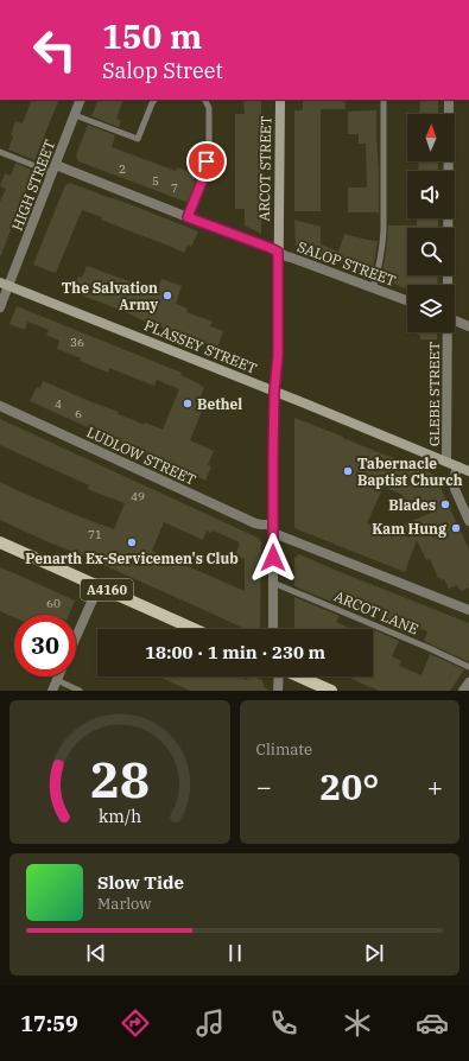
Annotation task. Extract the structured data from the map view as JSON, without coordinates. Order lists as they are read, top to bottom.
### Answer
{
  "streets": {
    "main road": ["A4160"],
    "street": [
      "ARCOT STREET",
      "HIGH STREET",
      "SALOP STREET",
      "PLASSEY STREET",
      "GLEBE STREET",
      "LUDLOW STREET"
    ],
    "lane": ["ARCOT LANE"]
  },
  "crossings": [
    ["ARCOT STREET", "SALOP STREET"],
    ["ARCOT STREET", "PLASSEY STREET"],
    ["ARCOT STREET", "LUDLOW STREET"],
    ["ARCOT STREET", "ARCOT LANE"],
    ["HIGH STREET", "SALOP STREET"],
    ["HIGH STREET", "PLASSEY STREET"],
    ["PLASSEY STREET", "GLEBE STREET"]
  ],
  "places": [
    "The Salvation Army",
    "Bethel",
    "Tabernacle Baptist Church",
    "Blades",
    "Kam Hung",
    "Penarth Ex-Servicemen's Club"
  ],
  "house_numbers": [
    "2",
    "5",
    "7",
    "36",
    "4",
    "6",
    "49",
    "71",
    "60"
  ],
  "north": "top",
  "page": {
    "turn": ["150 m", "Salop Street"],
    "limit": "30",
    "trip": "18:00 · 1 min · 230 m",
    "tile": "Climate",
    "heat": ["−", "20°", "+"],
    "song": ["Slow Tide", "Marlow"],
    "tabs": "17:59",
    "gauge": ["28", "km/h"]
  }
}
